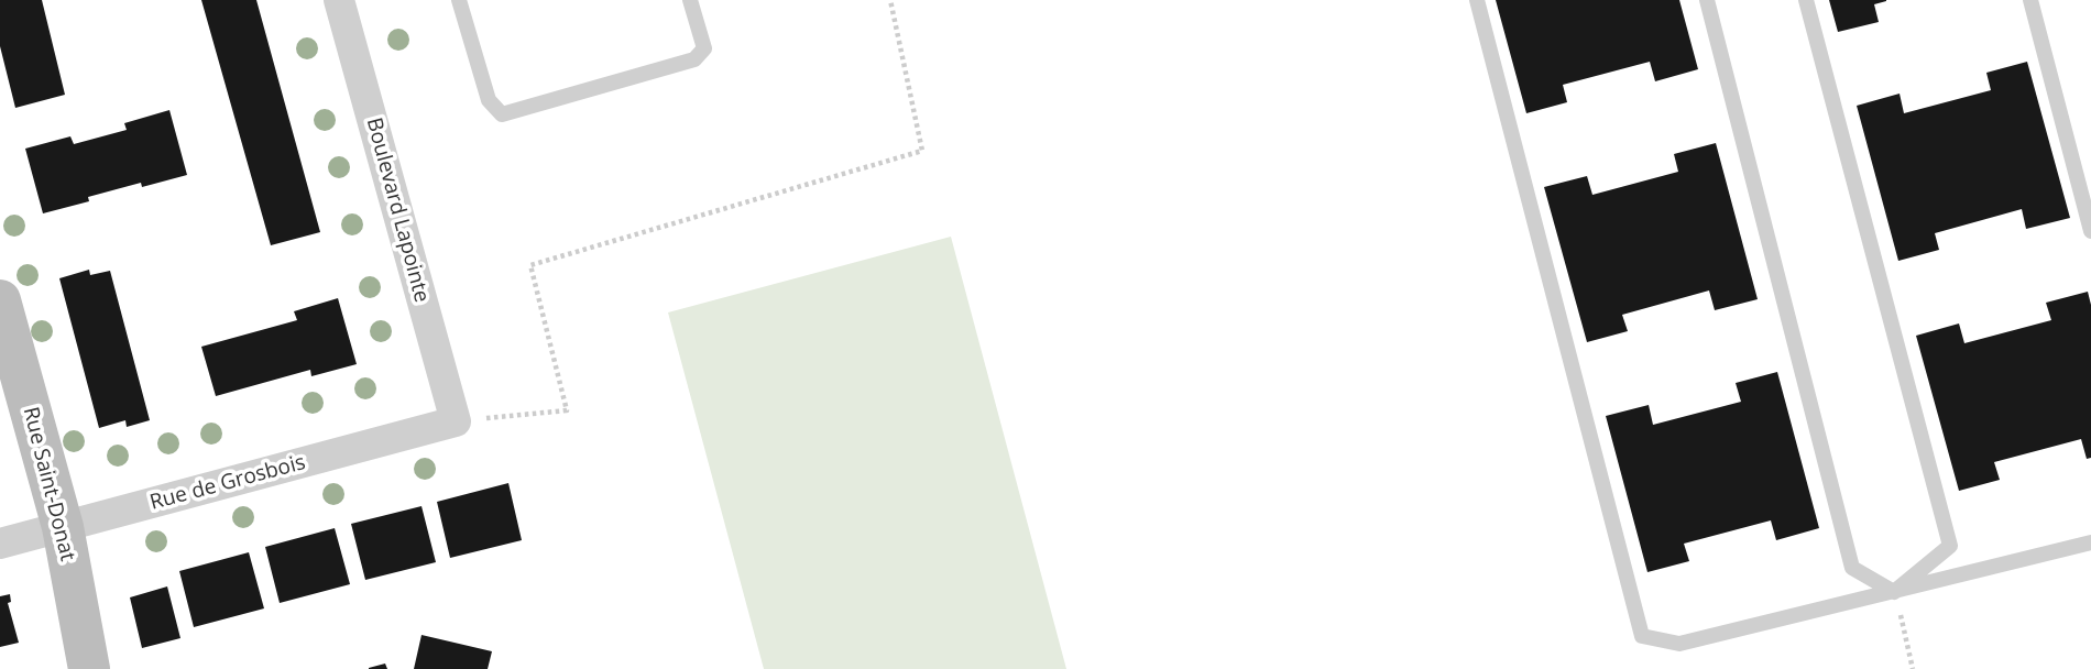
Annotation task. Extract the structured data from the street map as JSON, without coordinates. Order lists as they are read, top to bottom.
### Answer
{
  "streets": {
    "street": ["Boulevard Lapointe", "Rue de Grosbois", "Rue Saint-Donat"]
  },
  "crossings": [
    ["Boulevard Lapointe", "Rue de Grosbois"],
    ["Rue de Grosbois", "Rue Saint-Donat"]
  ]
}
